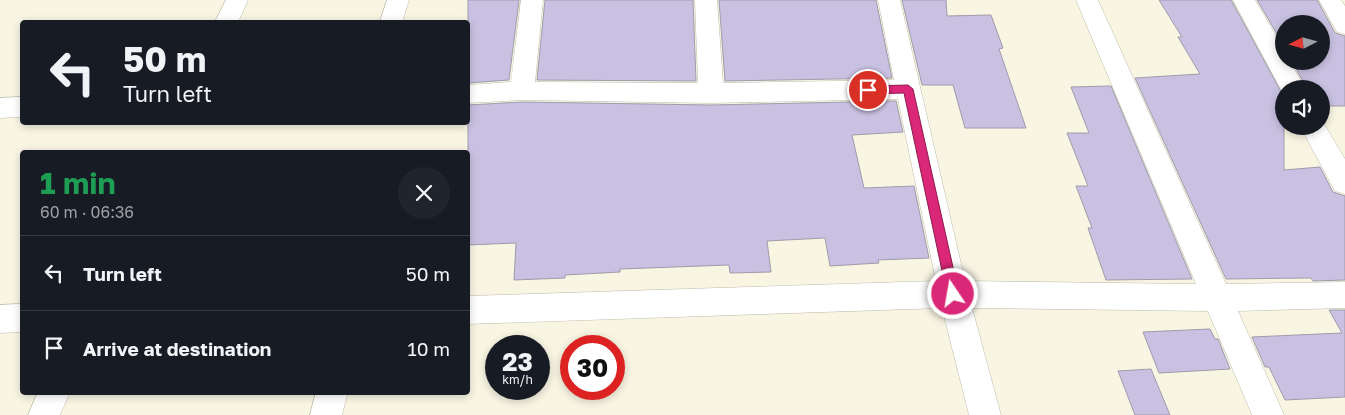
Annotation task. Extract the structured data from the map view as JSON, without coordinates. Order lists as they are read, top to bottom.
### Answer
{
  "north": "left",
  "page": {
    "turn": ["50 m", "Turn left"],
    "heading": ["1 min", "60 m · 06:36"],
    "list": [
      {
        "name": "Turn left",
        "value": "50 m"
      },
      {
        "name": "Arrive at destination",
        "value": "10 m"
      }
    ],
    "speed": "23 km/h",
    "limit": "30"
  }
}
